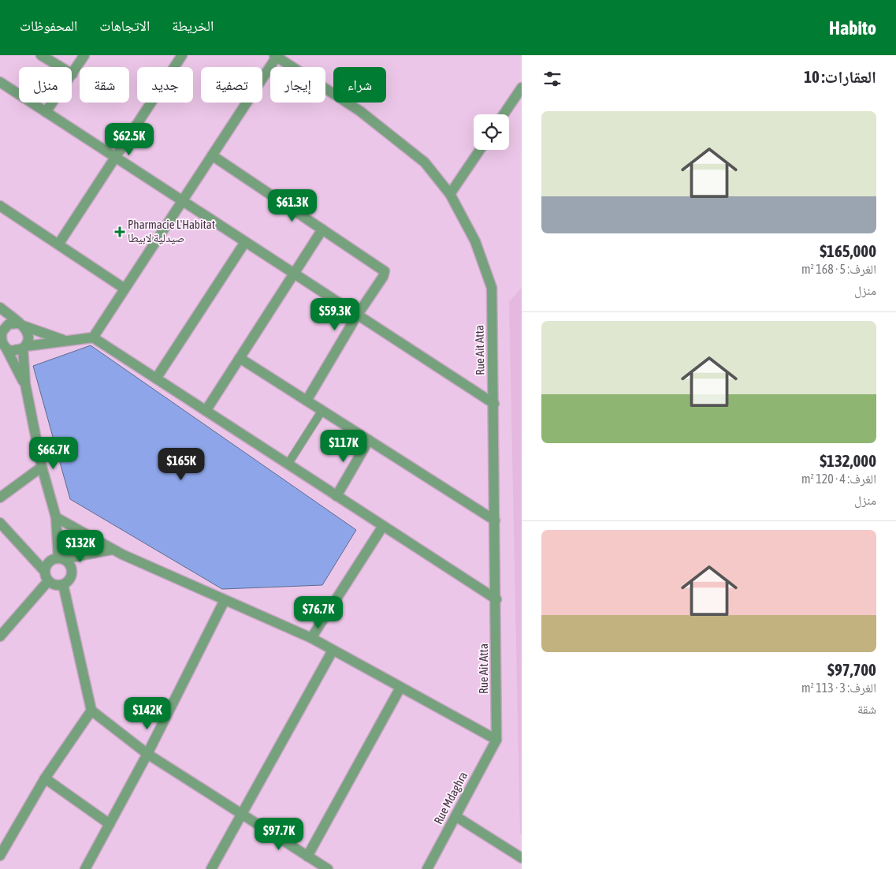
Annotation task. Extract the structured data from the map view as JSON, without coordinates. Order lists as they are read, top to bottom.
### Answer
{
  "streets": {
    "street": ["Rue Ait Atta", "Rue Mdaghra"]
  },
  "crossings": [
    ["Rue Ait Atta", "Rue Mdaghra"]
  ],
  "places": {
    "health": ["Pharmacie L'Habitat صيدلية لابيطا"]
  },
  "page": {
    "header": "Habito",
    "nav": ["الخريطة", "الاتجاهات", "المحفوظات"],
    "heading": "العقارات: 10",
    "chip": [
      "شراء",
      "إيجار",
      "تصفية",
      "جديد",
      "شقة",
      "منزل"
    ],
    "list": [
      {
        "name": "$165,000",
        "note": "الغرف: 5 · 168 m² · منزل"
      },
      {
        "name": "$132,000",
        "note": "الغرف: 4 · 120 m² · منزل"
      },
      {
        "name": "$97,700",
        "note": "الغرف: 3 · 113 m² · شقة"
      }
    ],
    "price": [
      "$62.5K",
      "$61.3K",
      "$59.3K",
      "$117K",
      "$66.7K",
      "$165K",
      "$132K",
      "$76.7K",
      "$142K",
      "$97.7K"
    ]
  }
}
